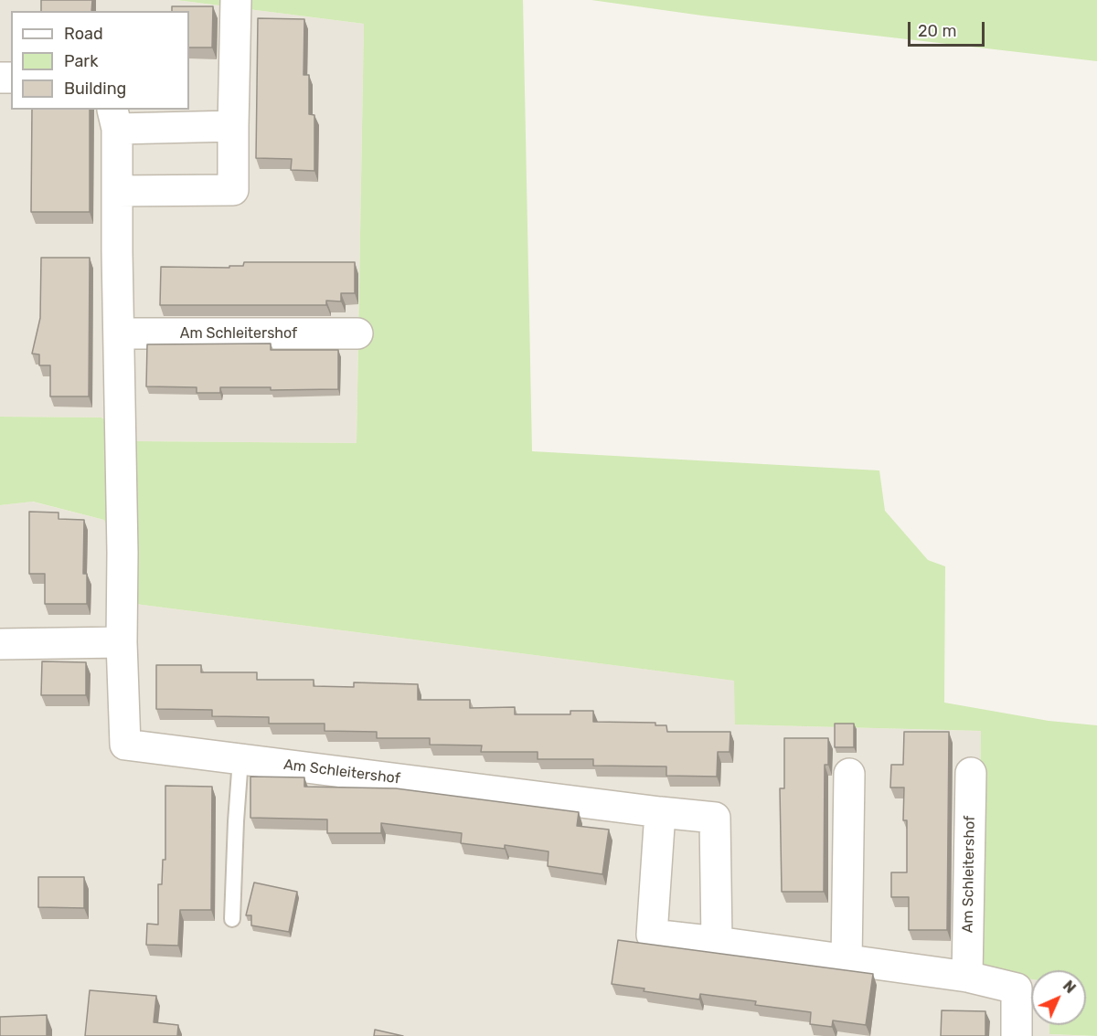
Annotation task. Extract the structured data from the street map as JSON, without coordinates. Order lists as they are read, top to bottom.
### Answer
{
  "streets": {
    "street": ["Am Schleitershof"]
  },
  "legend": ["Road", "Park", "Building"],
  "scale_bar": "20 m",
  "north": "top right"
}
